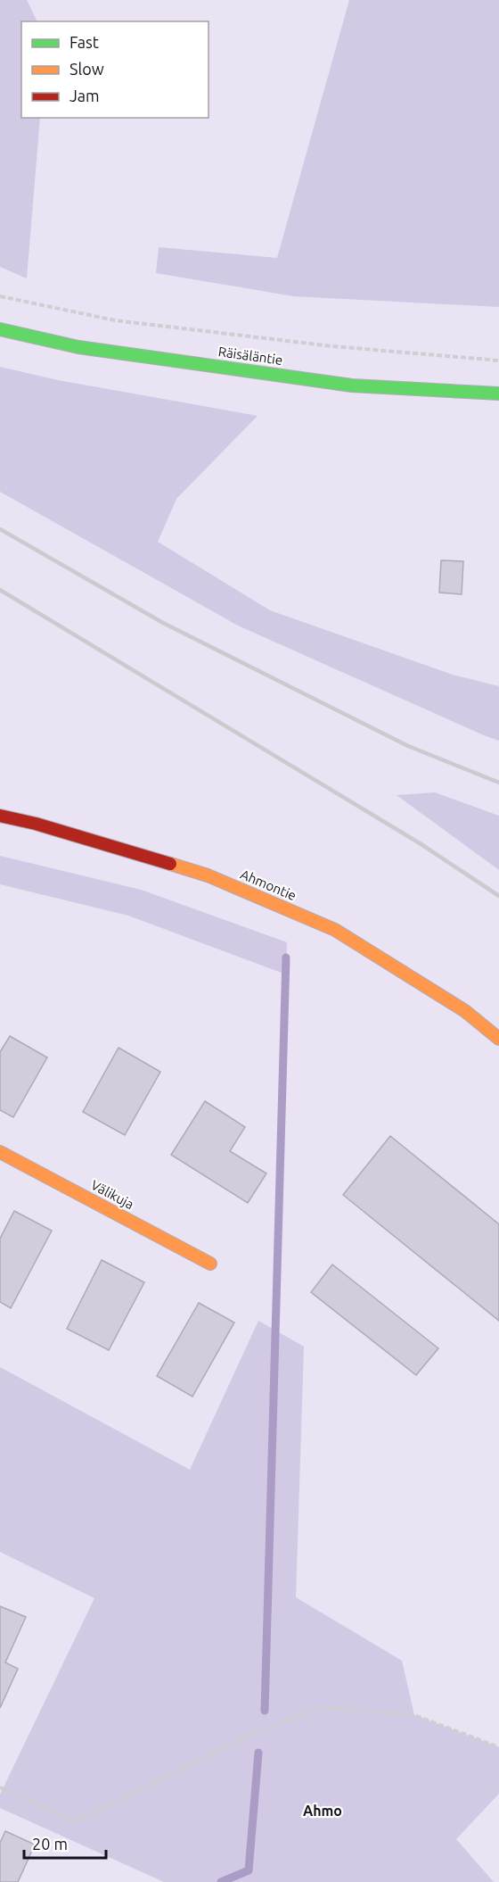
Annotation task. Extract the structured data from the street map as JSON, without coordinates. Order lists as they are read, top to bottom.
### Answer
{
  "streets": {
    "street": ["Räisäläntie", "Ahmontie", "Välikuja"]
  },
  "districts": ["Ahmo"],
  "legend": ["Fast", "Slow", "Jam"],
  "scale_bar": "20 m"
}
